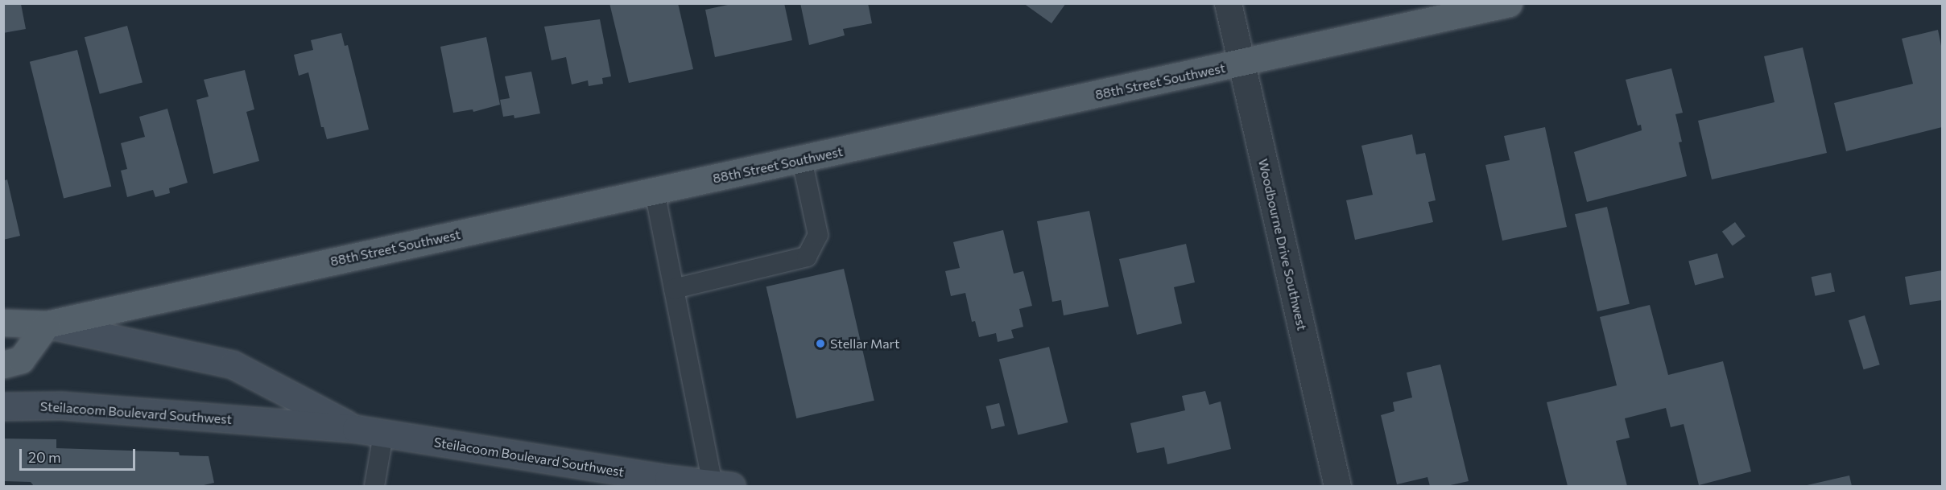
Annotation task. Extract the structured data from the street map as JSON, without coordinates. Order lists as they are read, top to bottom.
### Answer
{
  "streets": {
    "main road": ["88th Street Southwest", "Steilacoom Boulevard Southwest"],
    "street": ["Woodbourne Drive Southwest"]
  },
  "crossings": [
    ["88th Street Southwest", "Woodbourne Drive Southwest"],
    ["88th Street Southwest", "Steilacoom Boulevard Southwest"]
  ],
  "places": ["Stellar Mart"],
  "scale_bar": "20 m"
}
